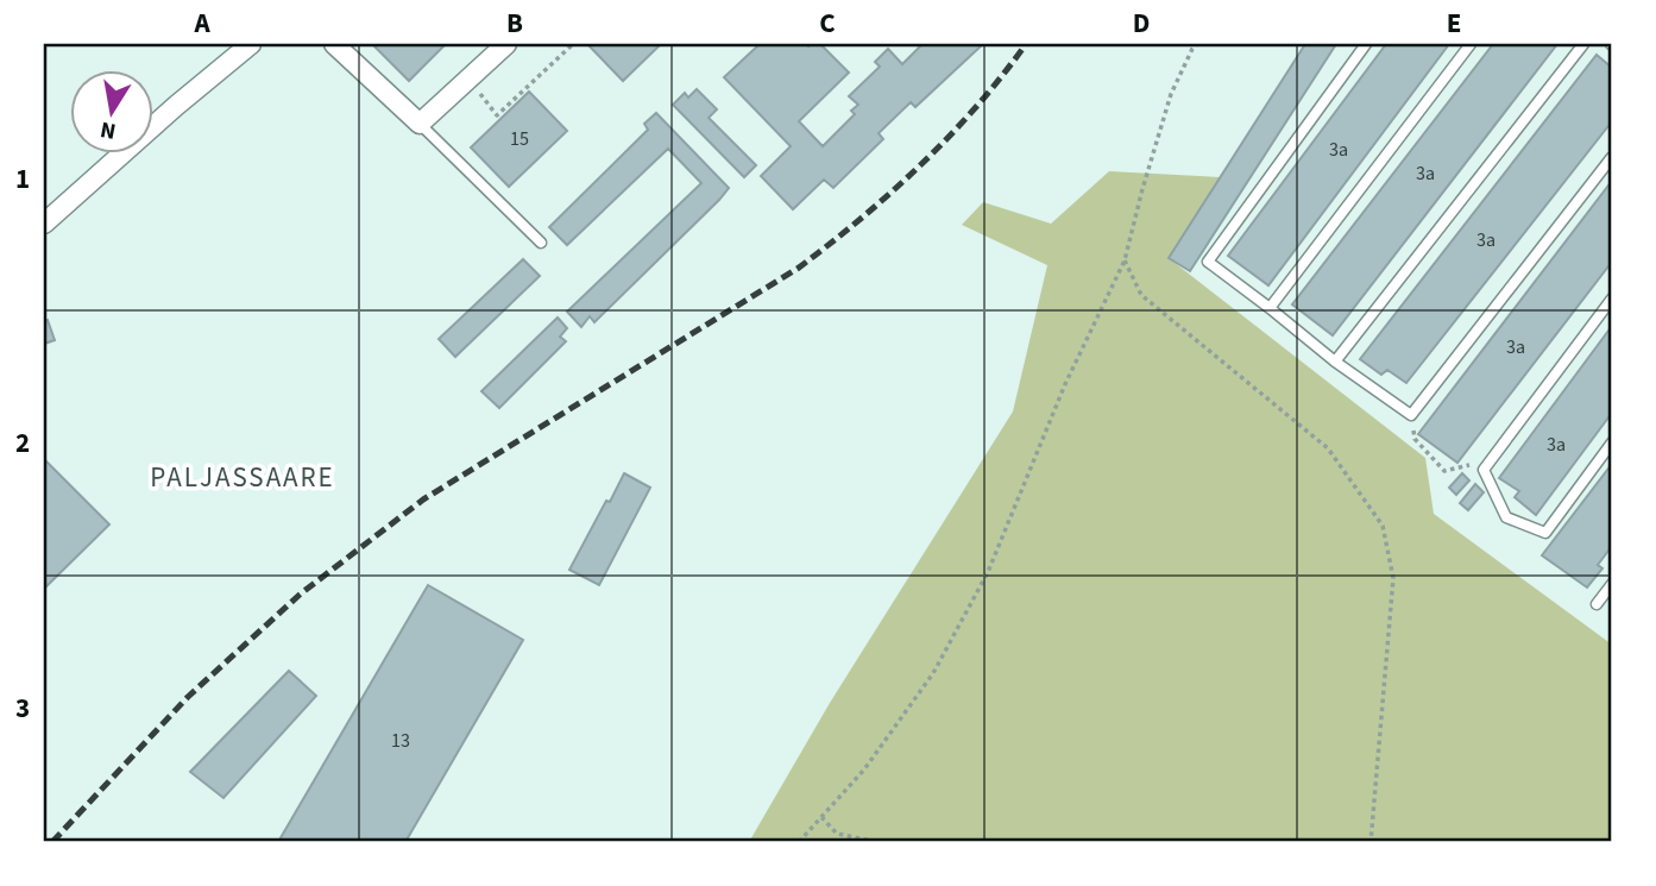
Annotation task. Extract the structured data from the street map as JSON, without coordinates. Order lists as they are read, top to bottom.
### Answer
{
  "districts": ["PALJASSAARE"],
  "house_numbers": [
    "15",
    "3a",
    "3a",
    "3a",
    "3a",
    "3a",
    "13"
  ],
  "north": "bottom",
  "grid": {
    "columns": [
      "A",
      "B",
      "C",
      "D",
      "E"
    ],
    "rows": ["1", "2", "3"]
  }
}
